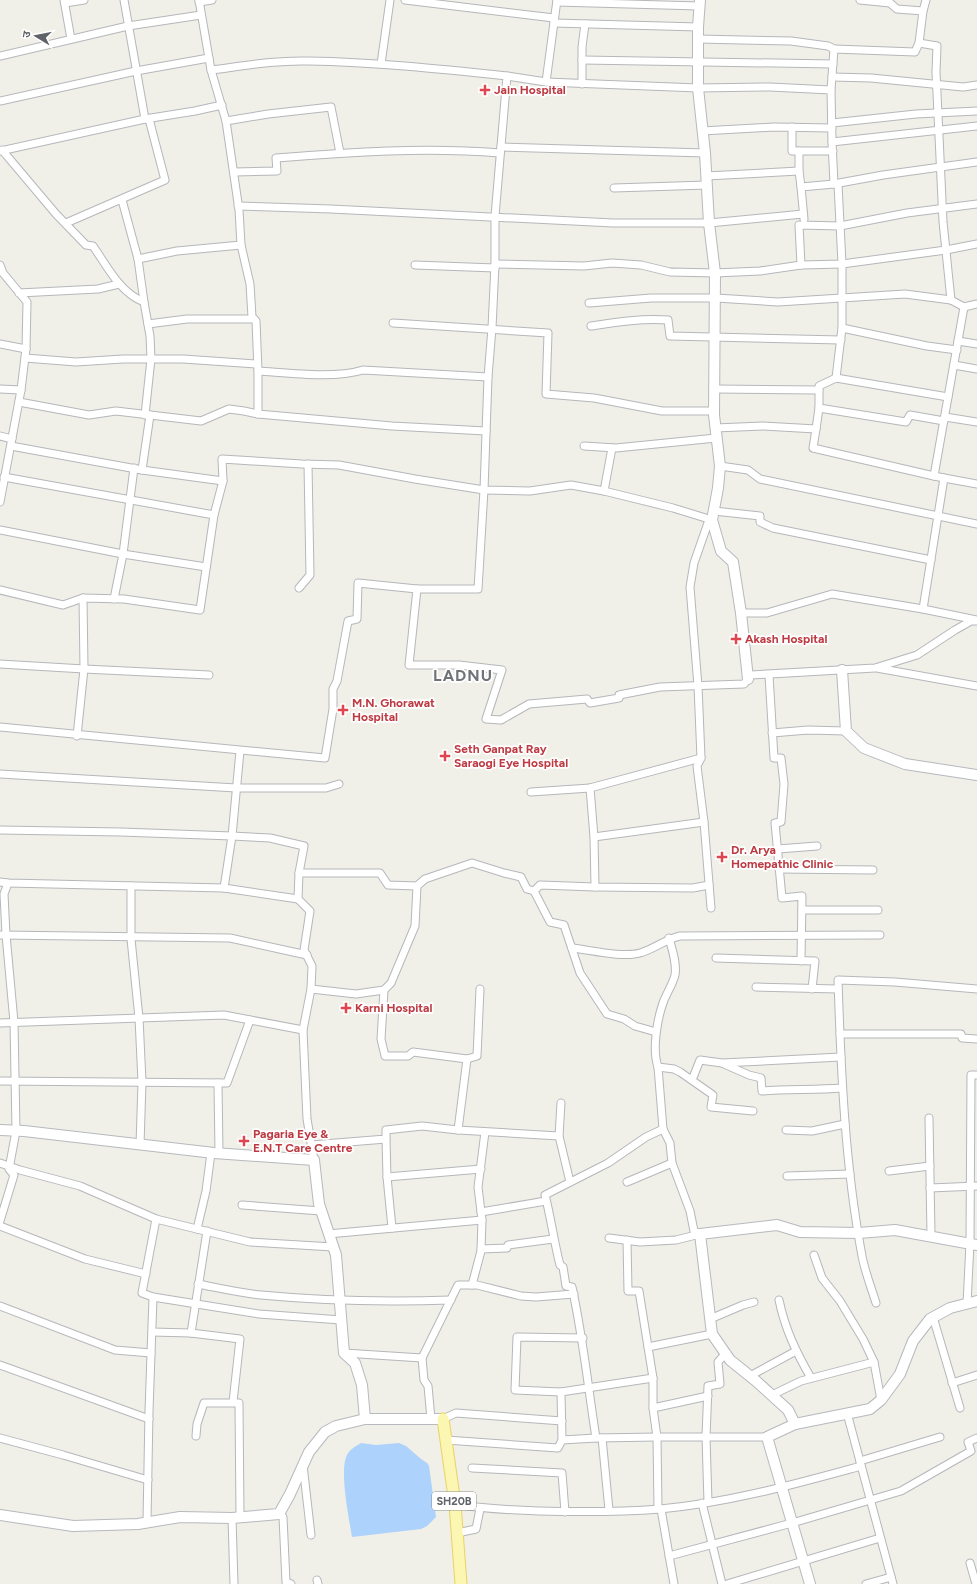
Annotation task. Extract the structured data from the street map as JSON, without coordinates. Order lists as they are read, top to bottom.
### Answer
{
  "streets": {
    "main road": ["SH20B"]
  },
  "districts": ["LADNU"],
  "places": {
    "health": [
      "Jain Hospital",
      "Akash Hospital",
      "M.N. Ghorawat Hospital",
      "Seth Ganpat Ray Saraogi Eye Hospital",
      "Dr. Arya Homepathic Clinic",
      "Karni Hospital",
      "Pagaria Eye & E.N.T Care Centre"
    ]
  },
  "north": "left"
}
